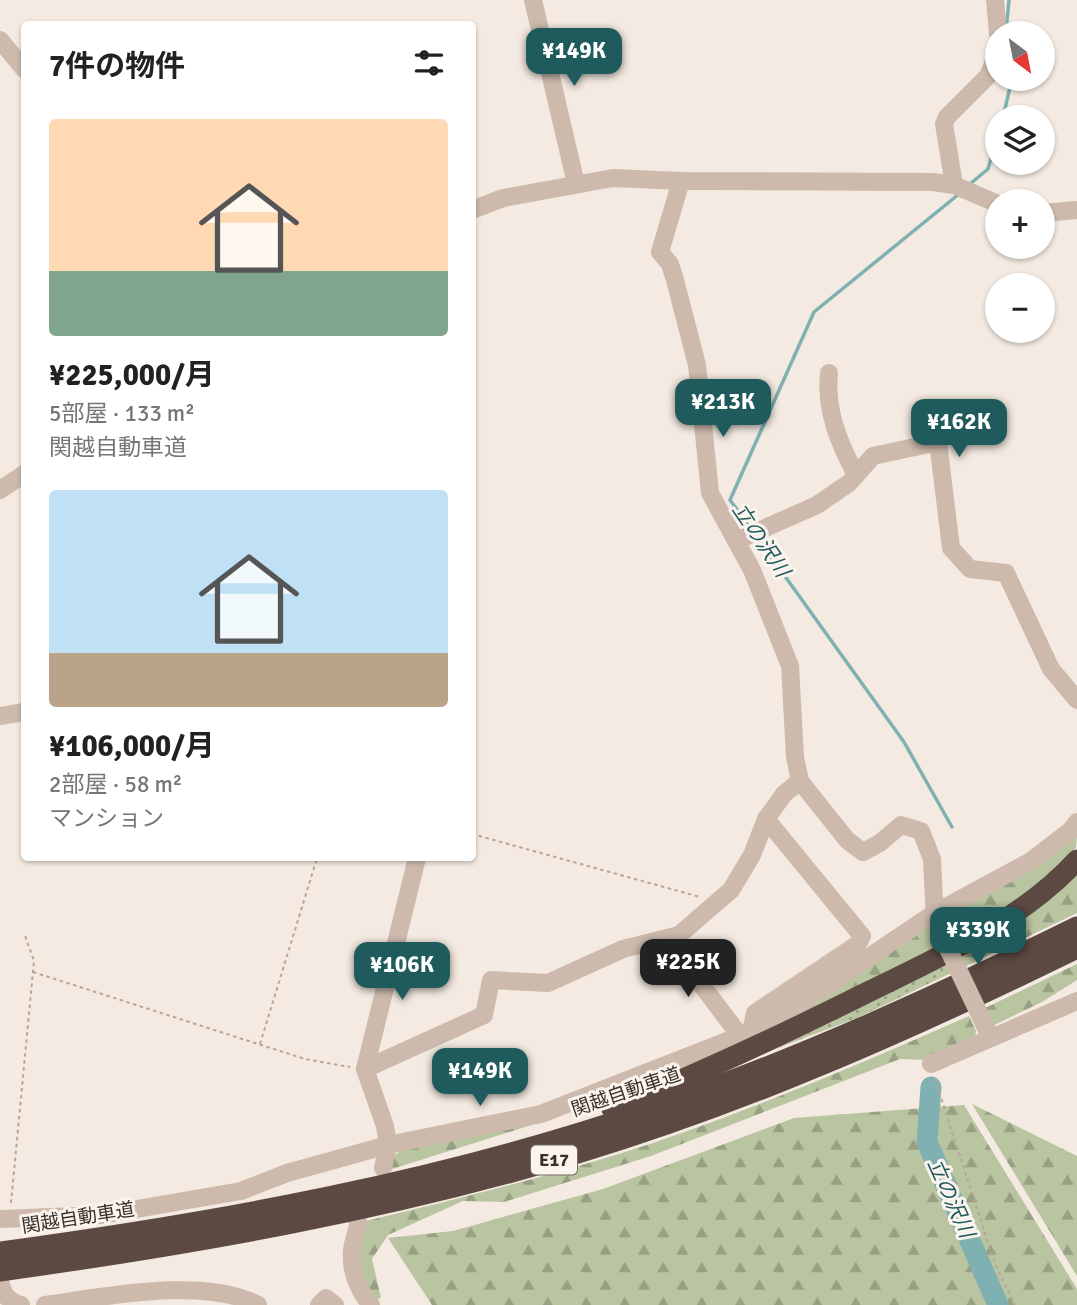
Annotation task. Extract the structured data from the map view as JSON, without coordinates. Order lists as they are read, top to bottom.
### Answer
{
  "streets": {
    "highway": ["関越自動車道", "E17"]
  },
  "water": ["立の沢川"],
  "north": "bottom right",
  "page": {
    "map_buttons": ["+", "−"],
    "heading": "7件の物件",
    "price": [
      "¥149K",
      "¥213K",
      "¥162K",
      "¥339K",
      "¥225K",
      "¥106K",
      "¥149K"
    ],
    "list": [
      {
        "name": "¥225,000/月",
        "note": "5部屋 · 133 m² · 関越自動車道"
      },
      {
        "name": "¥106,000/月",
        "note": "2部屋 · 58 m² · マンション"
      }
    ]
  }
}
